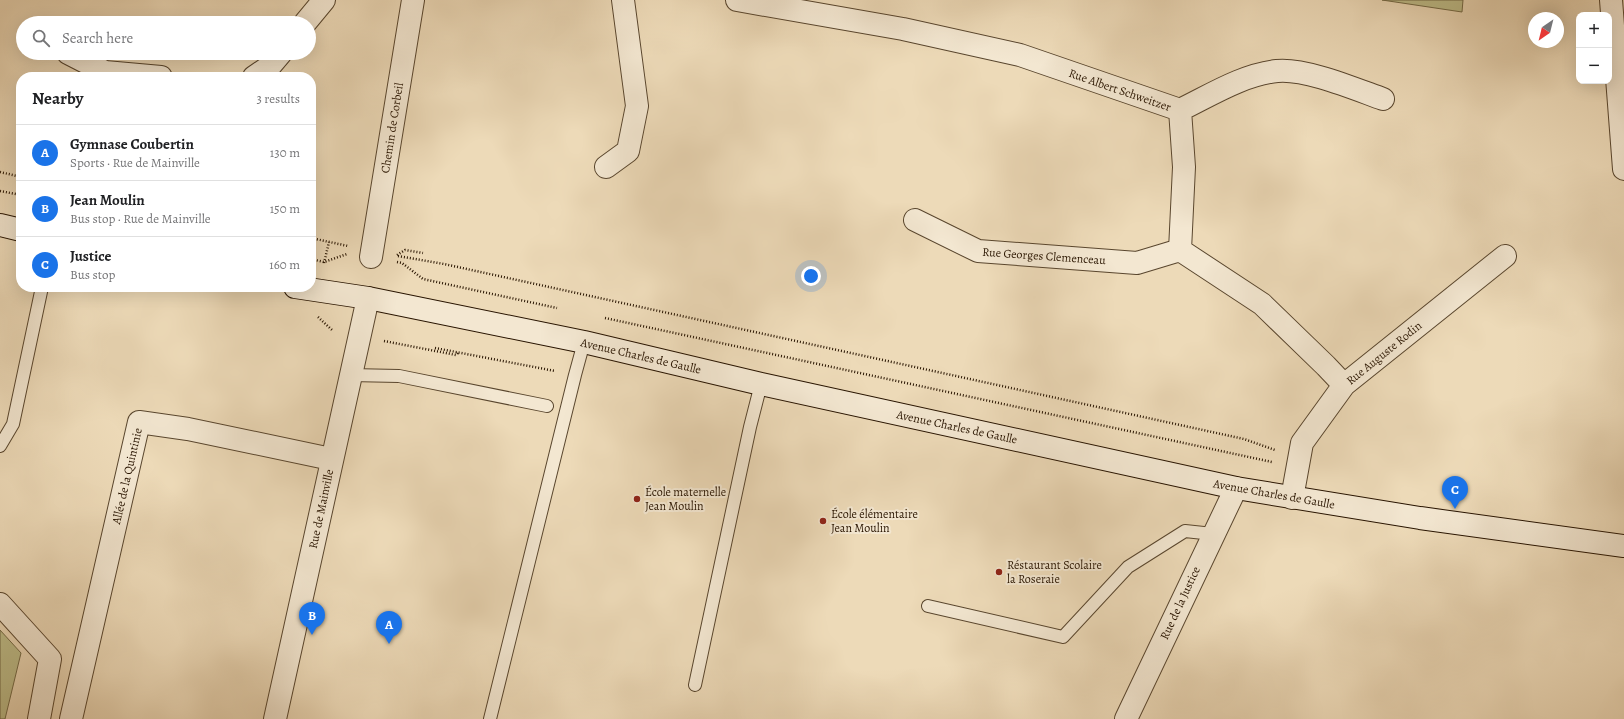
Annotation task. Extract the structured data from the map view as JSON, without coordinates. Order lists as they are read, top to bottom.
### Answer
{
  "streets": {
    "street": [
      "Rue Albert Schweitzer",
      "Chemin de Corbeil",
      "Rue Georges Clemenceau",
      "Rue Auguste Rodin",
      "Avenue Charles de Gaulle",
      "Allée de la Quintinie",
      "Rue de Mainville",
      "Rue de la Justice"
    ]
  },
  "crossings": [
    ["Rue Albert Schweitzer", "Rue Georges Clemenceau"],
    ["Rue Auguste Rodin", "Avenue Charles de Gaulle"],
    ["Avenue Charles de Gaulle", "Rue de Mainville"],
    ["Avenue Charles de Gaulle", "Rue de la Justice"],
    ["Allée de la Quintinie", "Rue de Mainville"]
  ],
  "places": ["École maternelle Jean Moulin", "École élémentaire Jean Moulin", "Réstaurant Scolaire la Roseraie"],
  "north": "bottom left",
  "page": {
    "map_buttons": ["+", "−"],
    "search": "Search here",
    "heading": ["Nearby", "3 results"],
    "list": [
      {
        "mark": "A",
        "name": "Gymnase Coubertin",
        "note": "Sports · Rue de Mainville",
        "value": "130 m"
      },
      {
        "mark": "B",
        "name": "Jean Moulin",
        "note": "Bus stop · Rue de Mainville",
        "value": "150 m"
      },
      {
        "mark": "C",
        "name": "Justice",
        "note": "Bus stop",
        "value": "160 m"
      }
    ],
    "pins": ["C", "B", "A"]
  }
}
